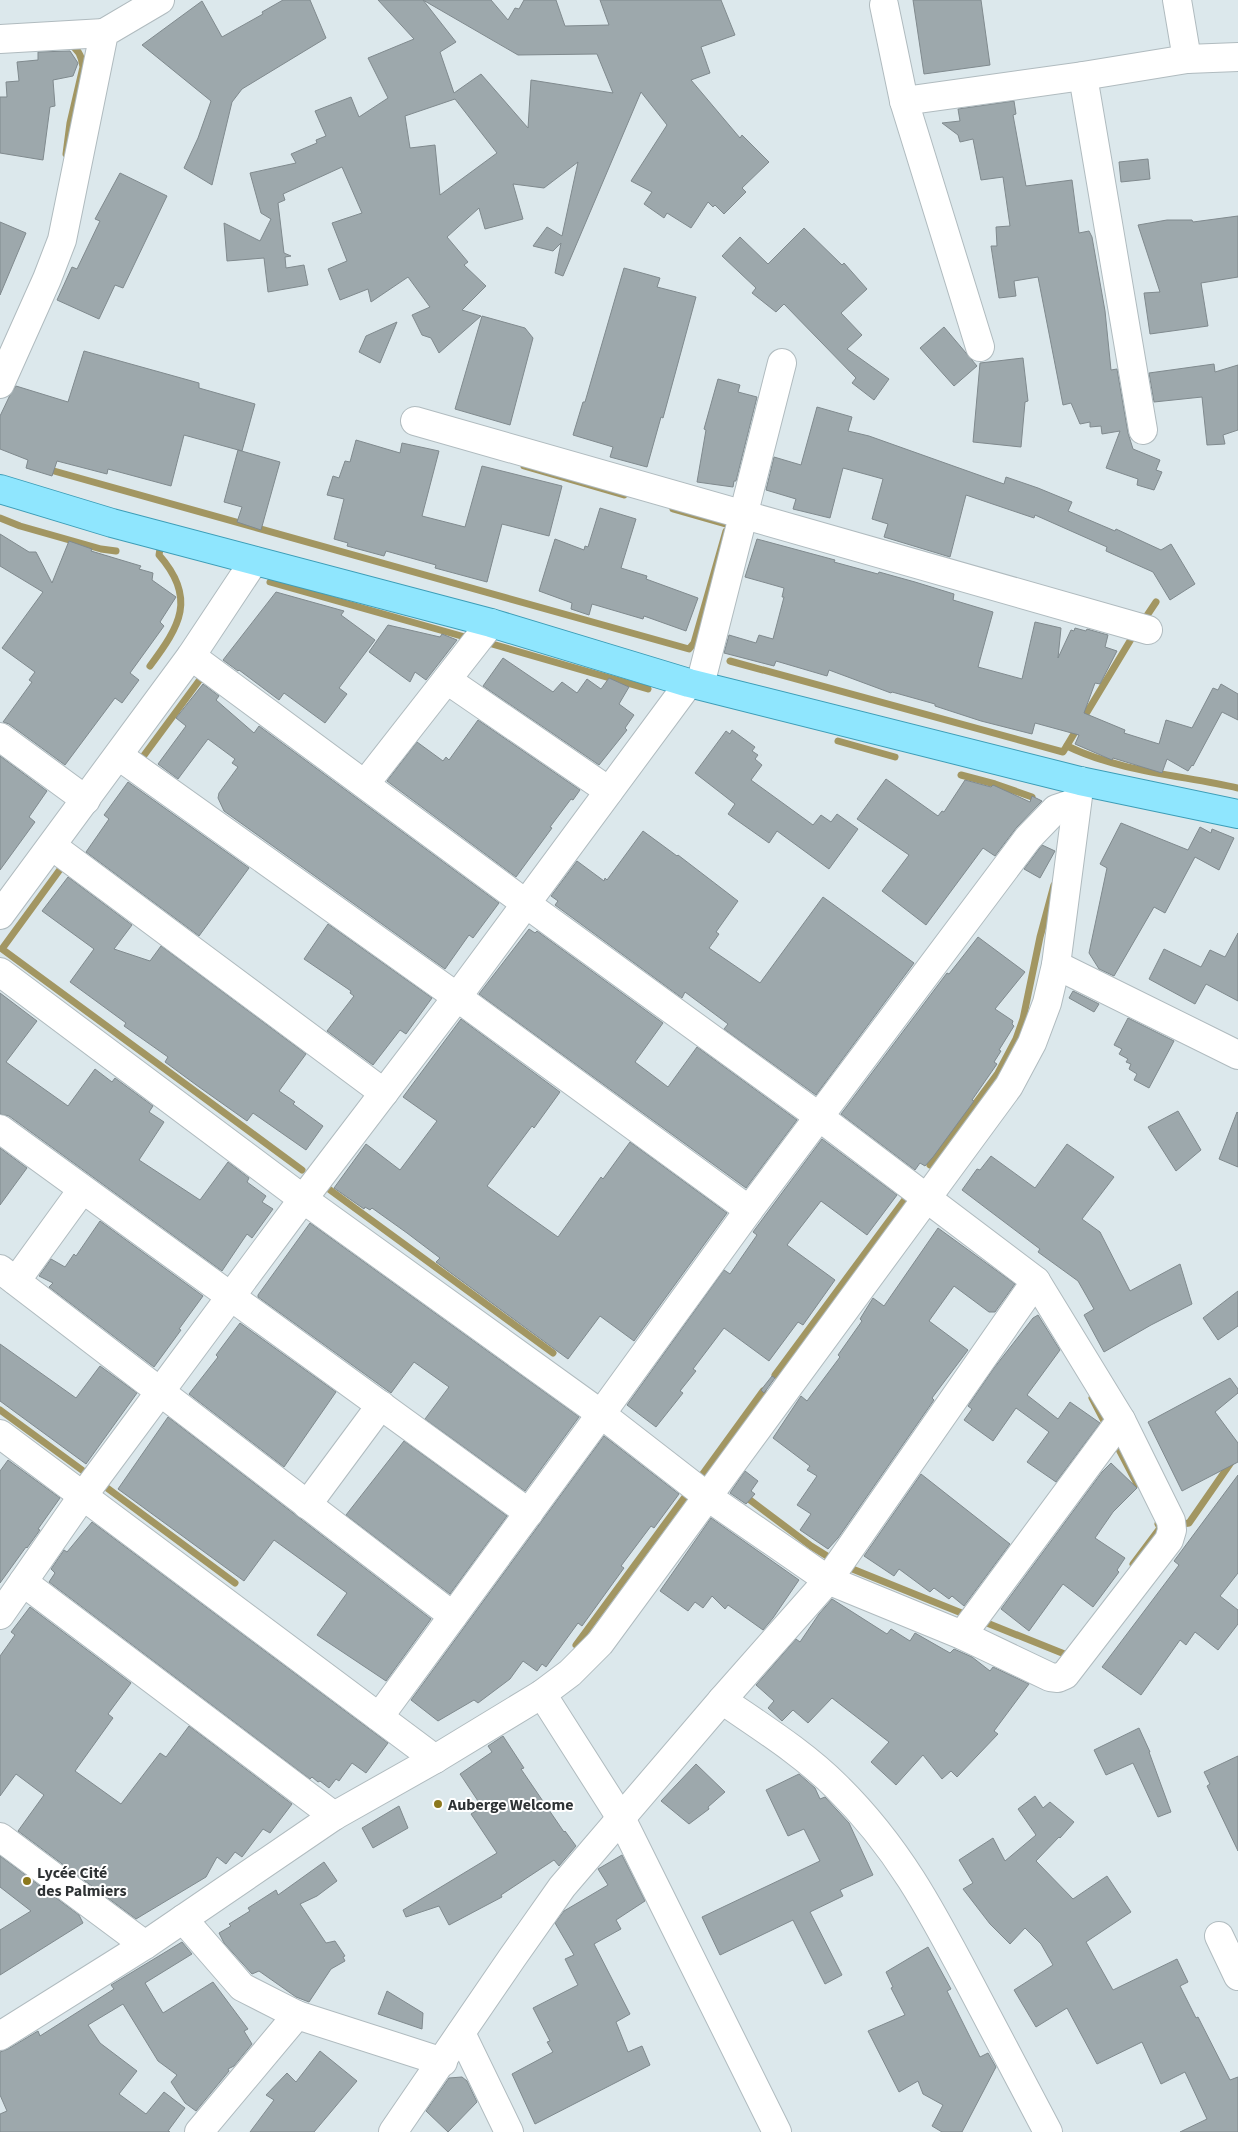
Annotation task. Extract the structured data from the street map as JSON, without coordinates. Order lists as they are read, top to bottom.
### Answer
{
  "places": ["Auberge Welcome", "Lycée Cité des Palmiers"]
}
